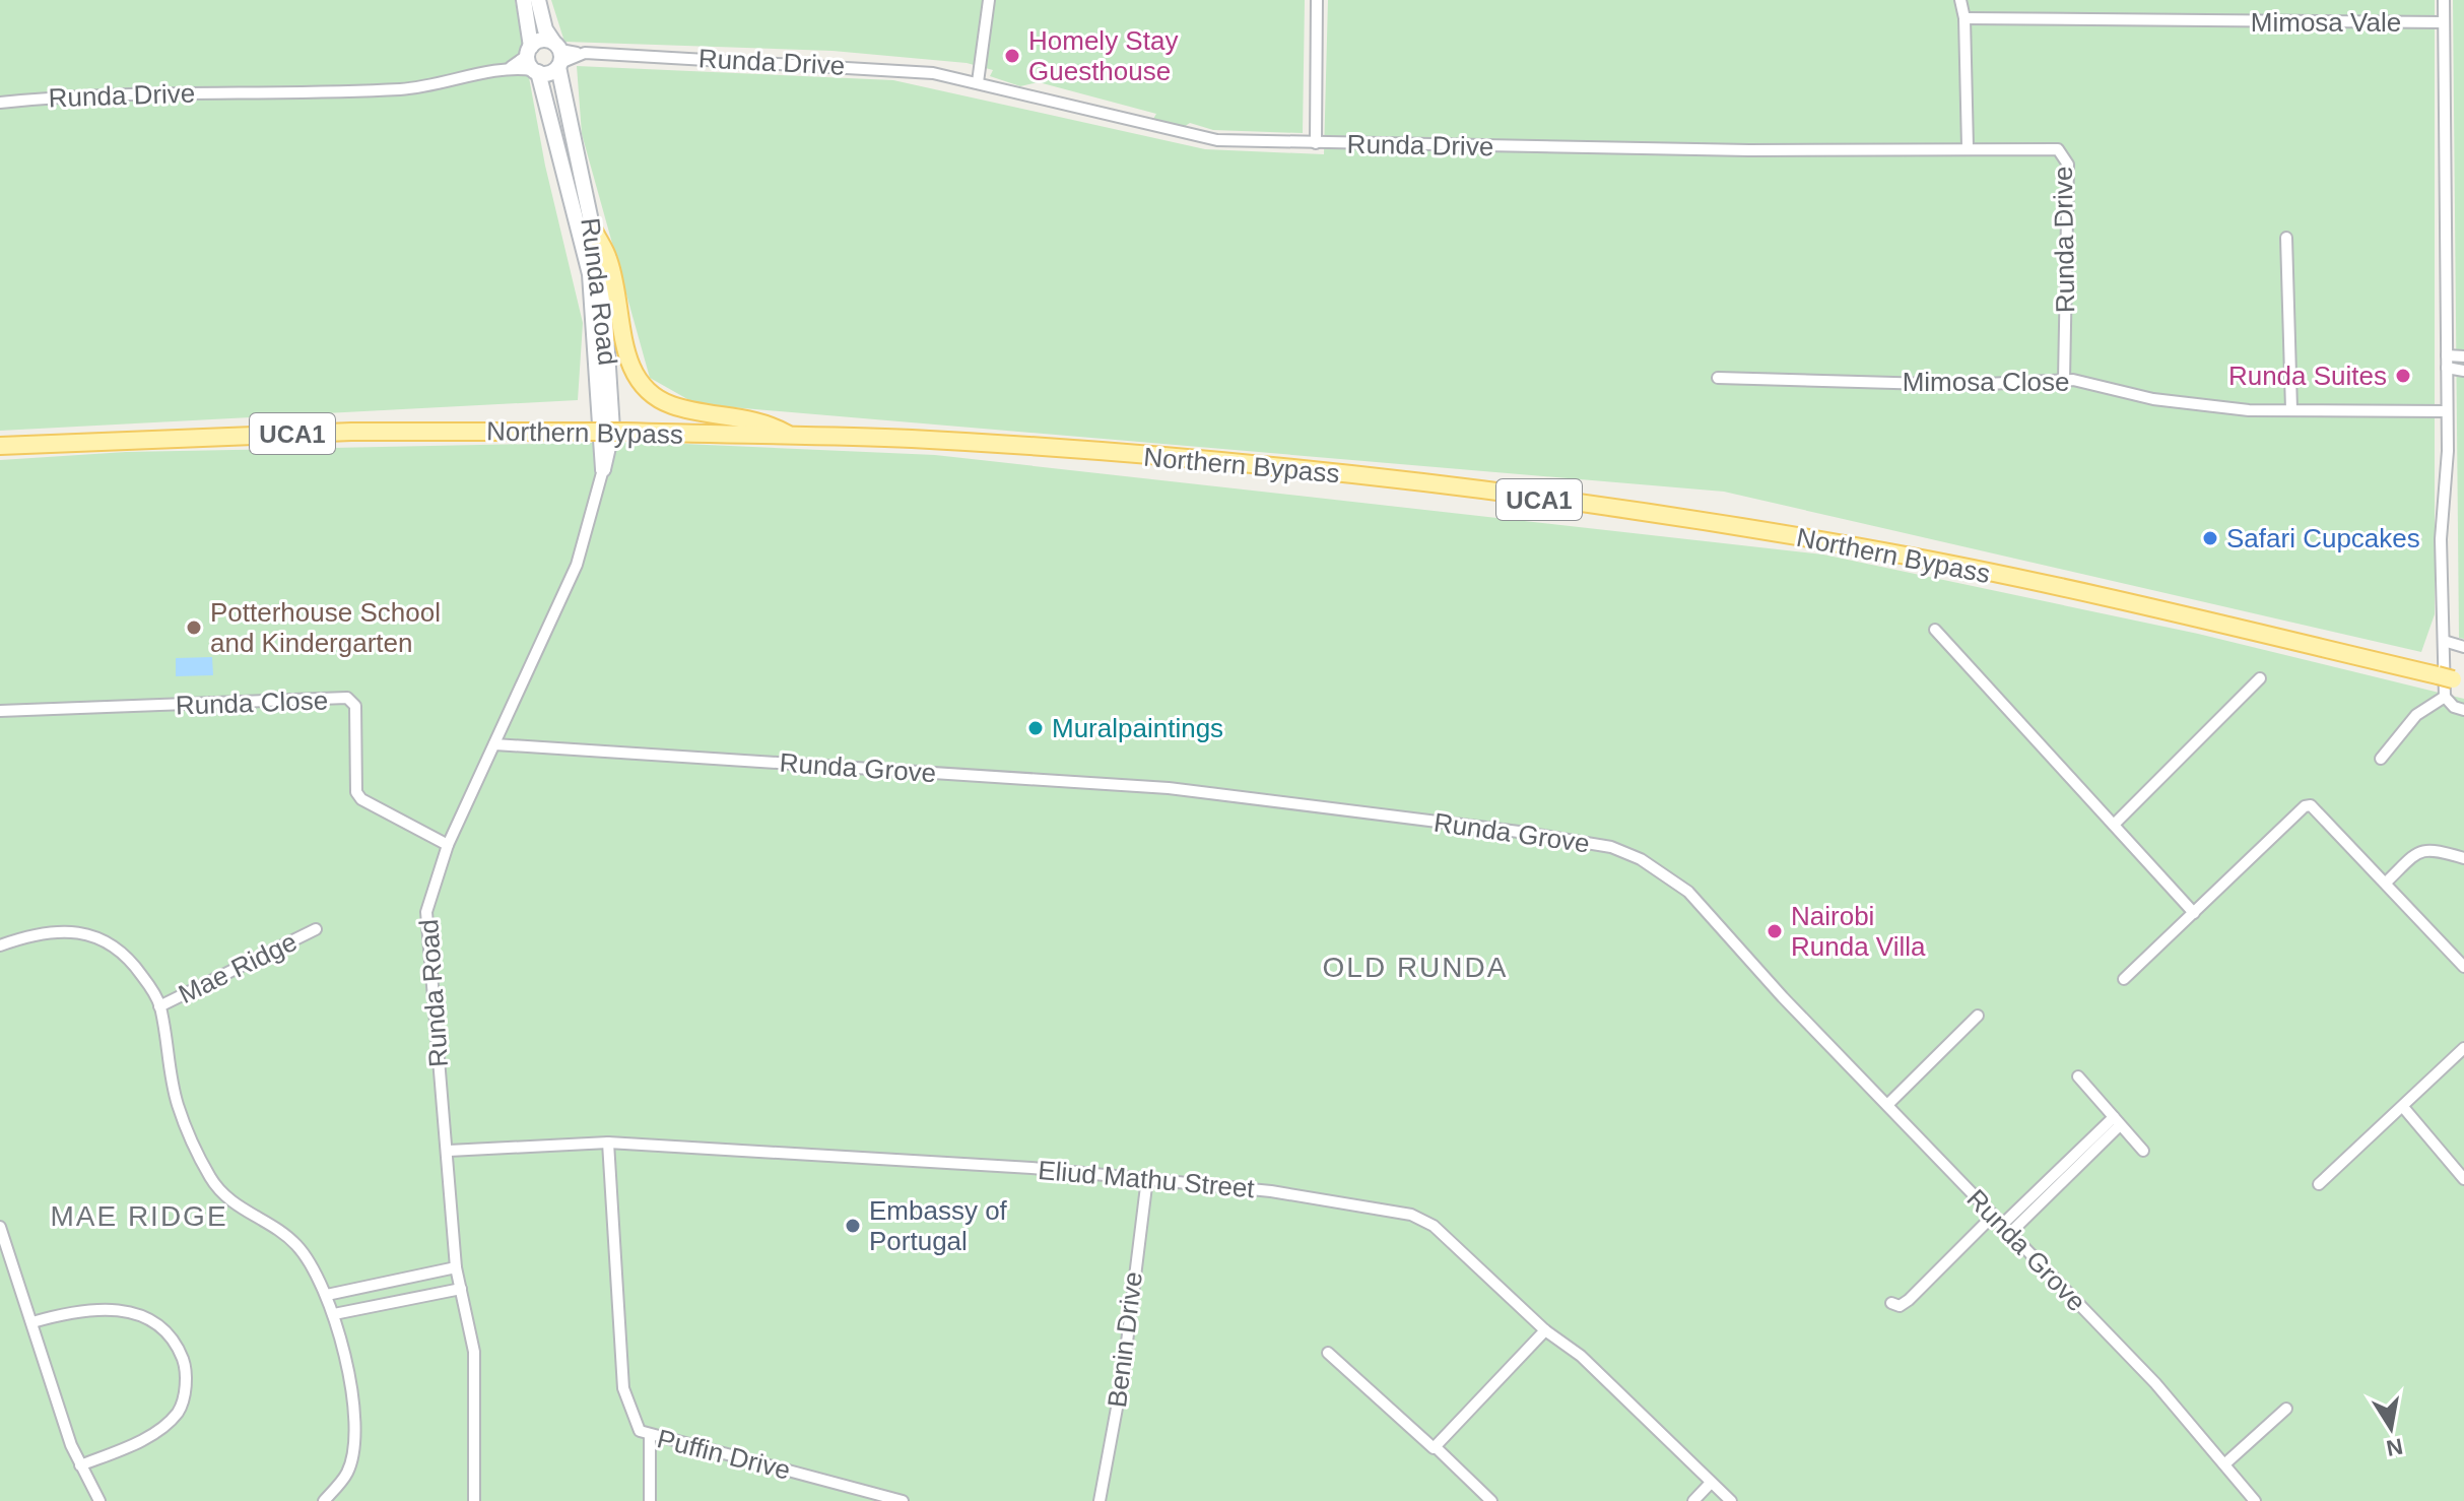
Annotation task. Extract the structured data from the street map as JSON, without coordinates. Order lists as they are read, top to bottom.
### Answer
{
  "streets": {
    "main road": ["Northern Bypass", "UCA1"],
    "street": [
      "Mimosa Vale",
      "Runda Drive",
      "Runda Road",
      "Mimosa Close",
      "Runda Close",
      "Runda Grove",
      "Mae Ridge",
      "Eliud Mathu Street",
      "Benin Drive",
      "Puffin Drive"
    ]
  },
  "crossings": [
    ["Runda Drive", "Runda Road"],
    ["Runda Drive", "Mimosa Close"],
    ["Runda Road", "Runda Close"],
    ["Runda Road", "Runda Grove"],
    ["Runda Road", "Eliud Mathu Street"],
    ["Eliud Mathu Street", "Benin Drive"],
    ["Eliud Mathu Street", "Puffin Drive"]
  ],
  "districts": ["OLD RUNDA", "MAE RIDGE"],
  "places": [
    "Homely Stay Guesthouse",
    "Runda Suites",
    "Safari Cupcakes",
    "Potterhouse School and Kindergarten",
    "Muralpaintings",
    "Nairobi Runda Villa",
    "Embassy of Portugal"
  ],
  "north": "bottom"
}
